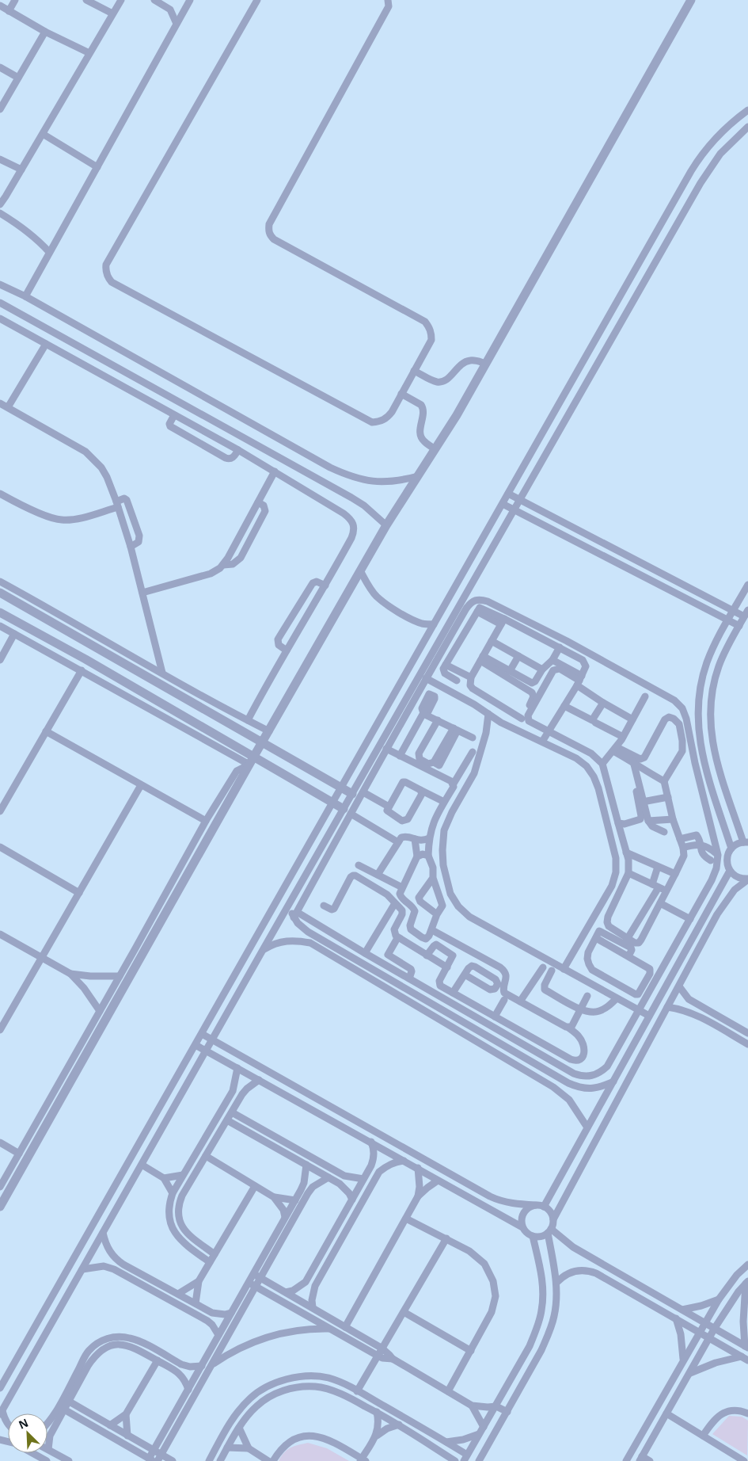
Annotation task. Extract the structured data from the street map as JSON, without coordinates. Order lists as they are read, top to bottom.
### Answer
{
  "north": "top left"
}
